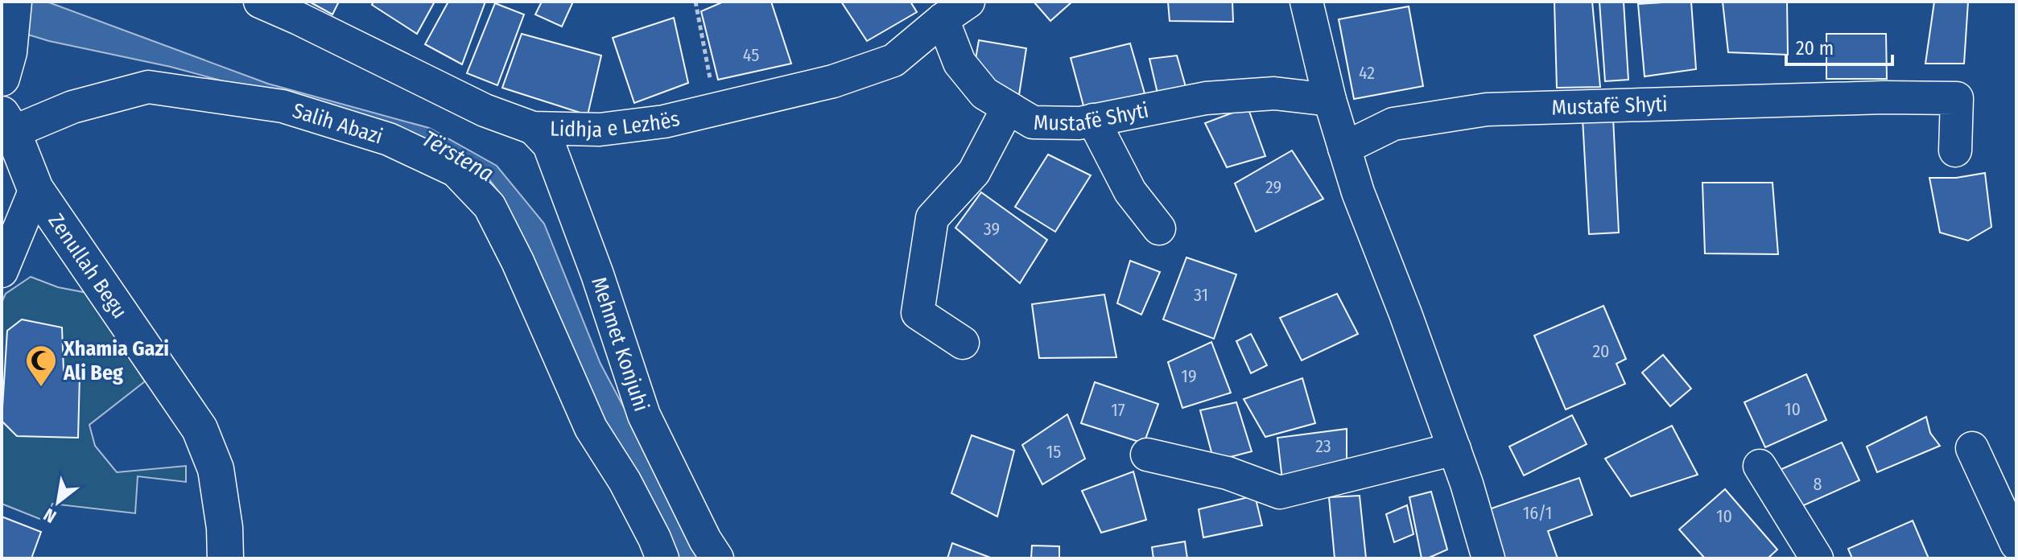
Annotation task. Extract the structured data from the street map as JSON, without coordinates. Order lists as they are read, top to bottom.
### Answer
{
  "streets": {
    "street": [
      "Mustafë Shyti",
      "Lidhja e Lezhës",
      "Salih Abazi",
      "Zenullah Begu",
      "Mehmet Konjuhi"
    ]
  },
  "crossings": [
    ["Mustafë Shyti", "Lidhja e Lezhës"],
    ["Lidhja e Lezhës", "Mehmet Konjuhi"],
    ["Salih Abazi", "Zenullah Begu"]
  ],
  "water": ["Tërstena"],
  "places": {
    "mosque": ["Xhamia Gazi Ali Beg"]
  },
  "house_numbers": [
    "45",
    "42",
    "29",
    "39",
    "31",
    "20",
    "19",
    "10",
    "17",
    "23",
    "15",
    "8",
    "16/1",
    "10"
  ],
  "scale_bar": "20 m",
  "north": "bottom left"
}
